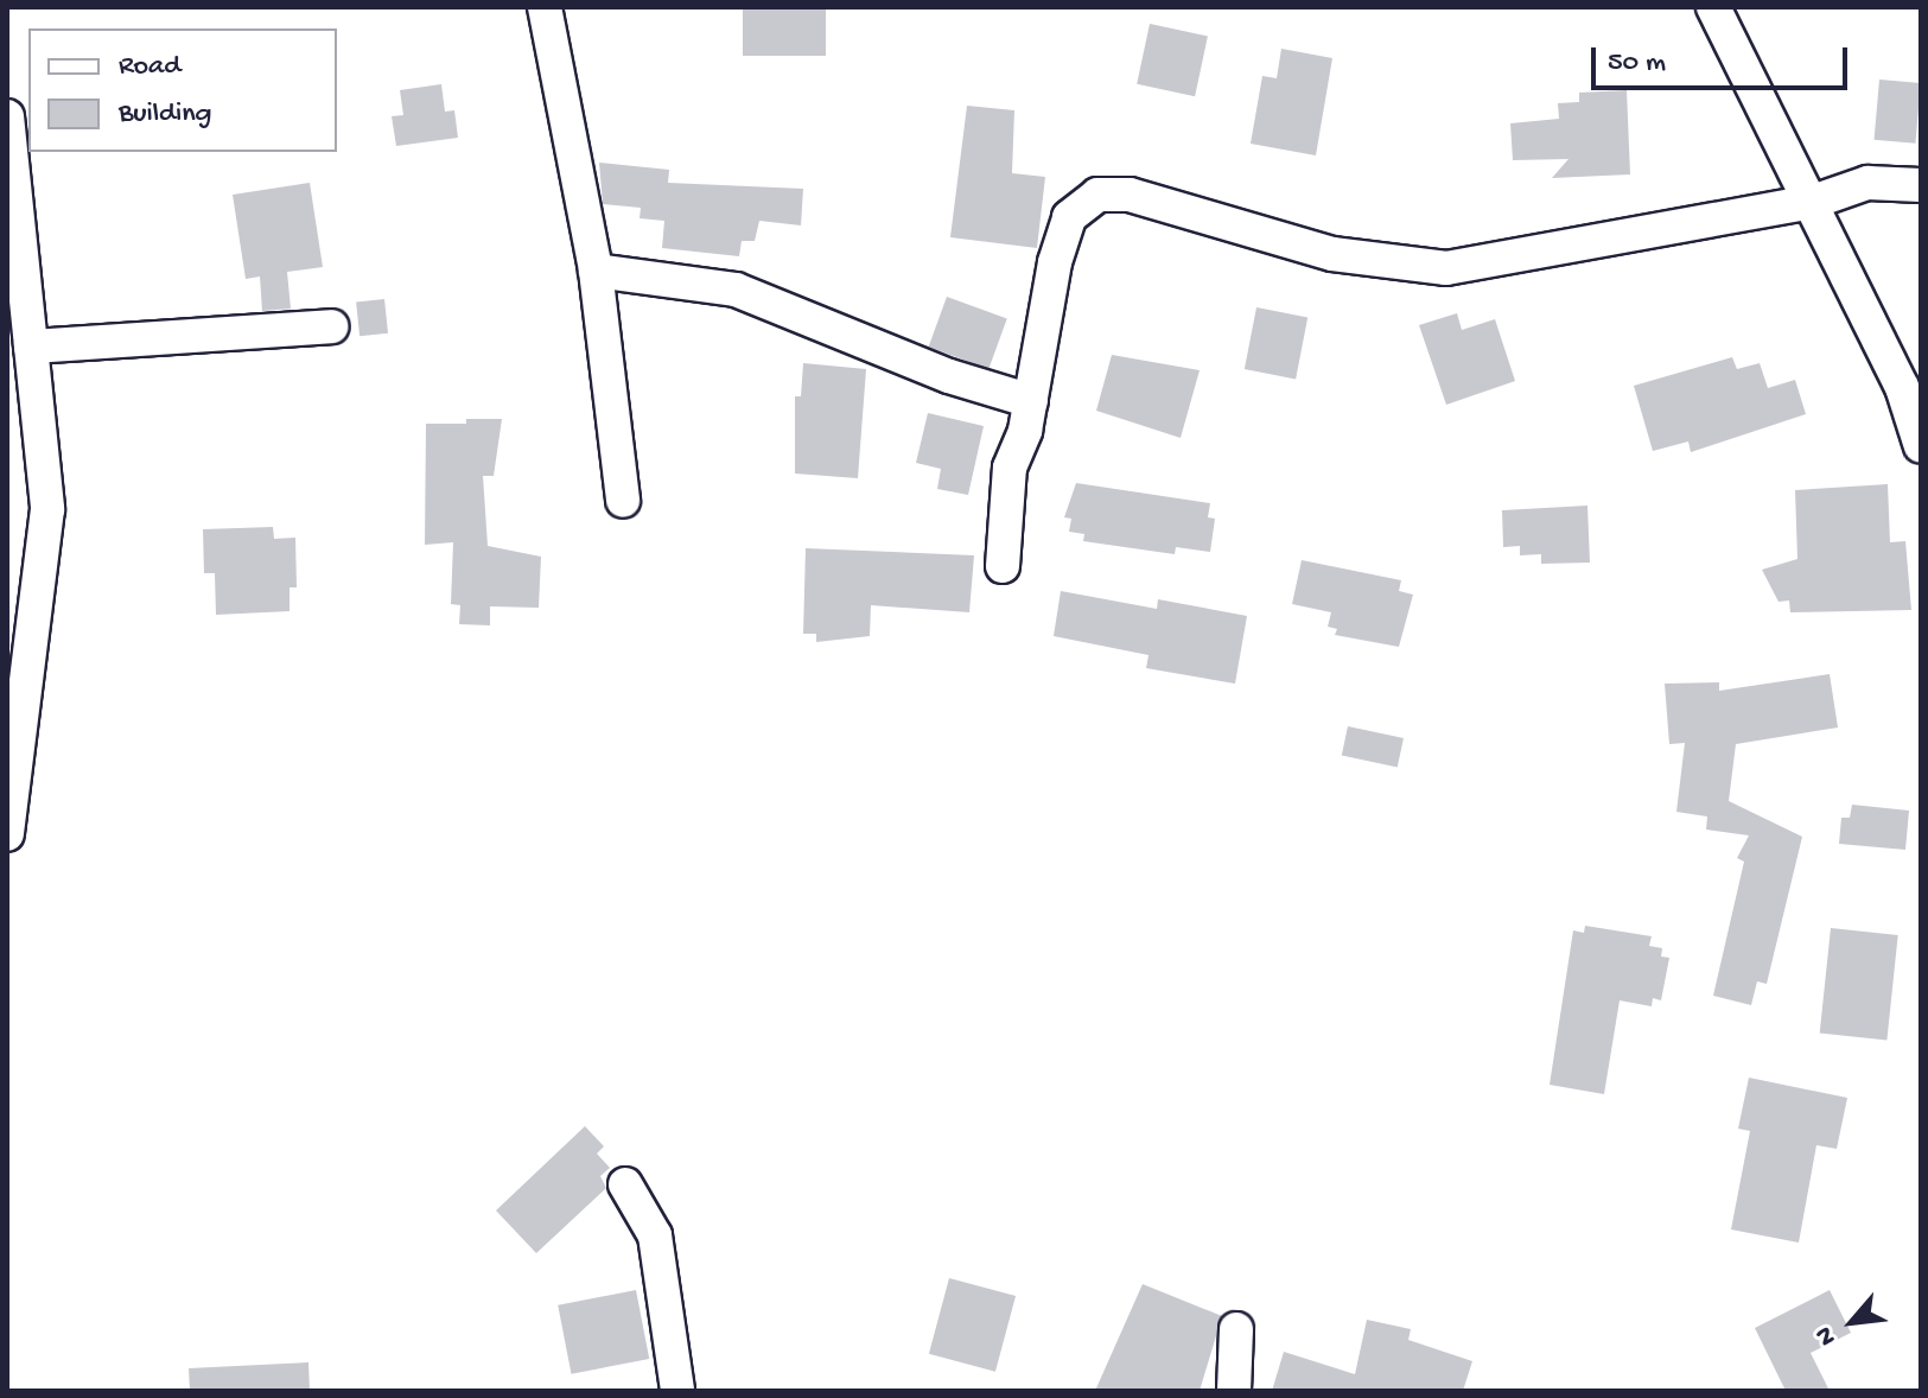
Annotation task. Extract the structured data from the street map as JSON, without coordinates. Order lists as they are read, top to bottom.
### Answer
{
  "legend": ["Road", "Building"],
  "scale_bar": "50 m",
  "north": "bottom left"
}
